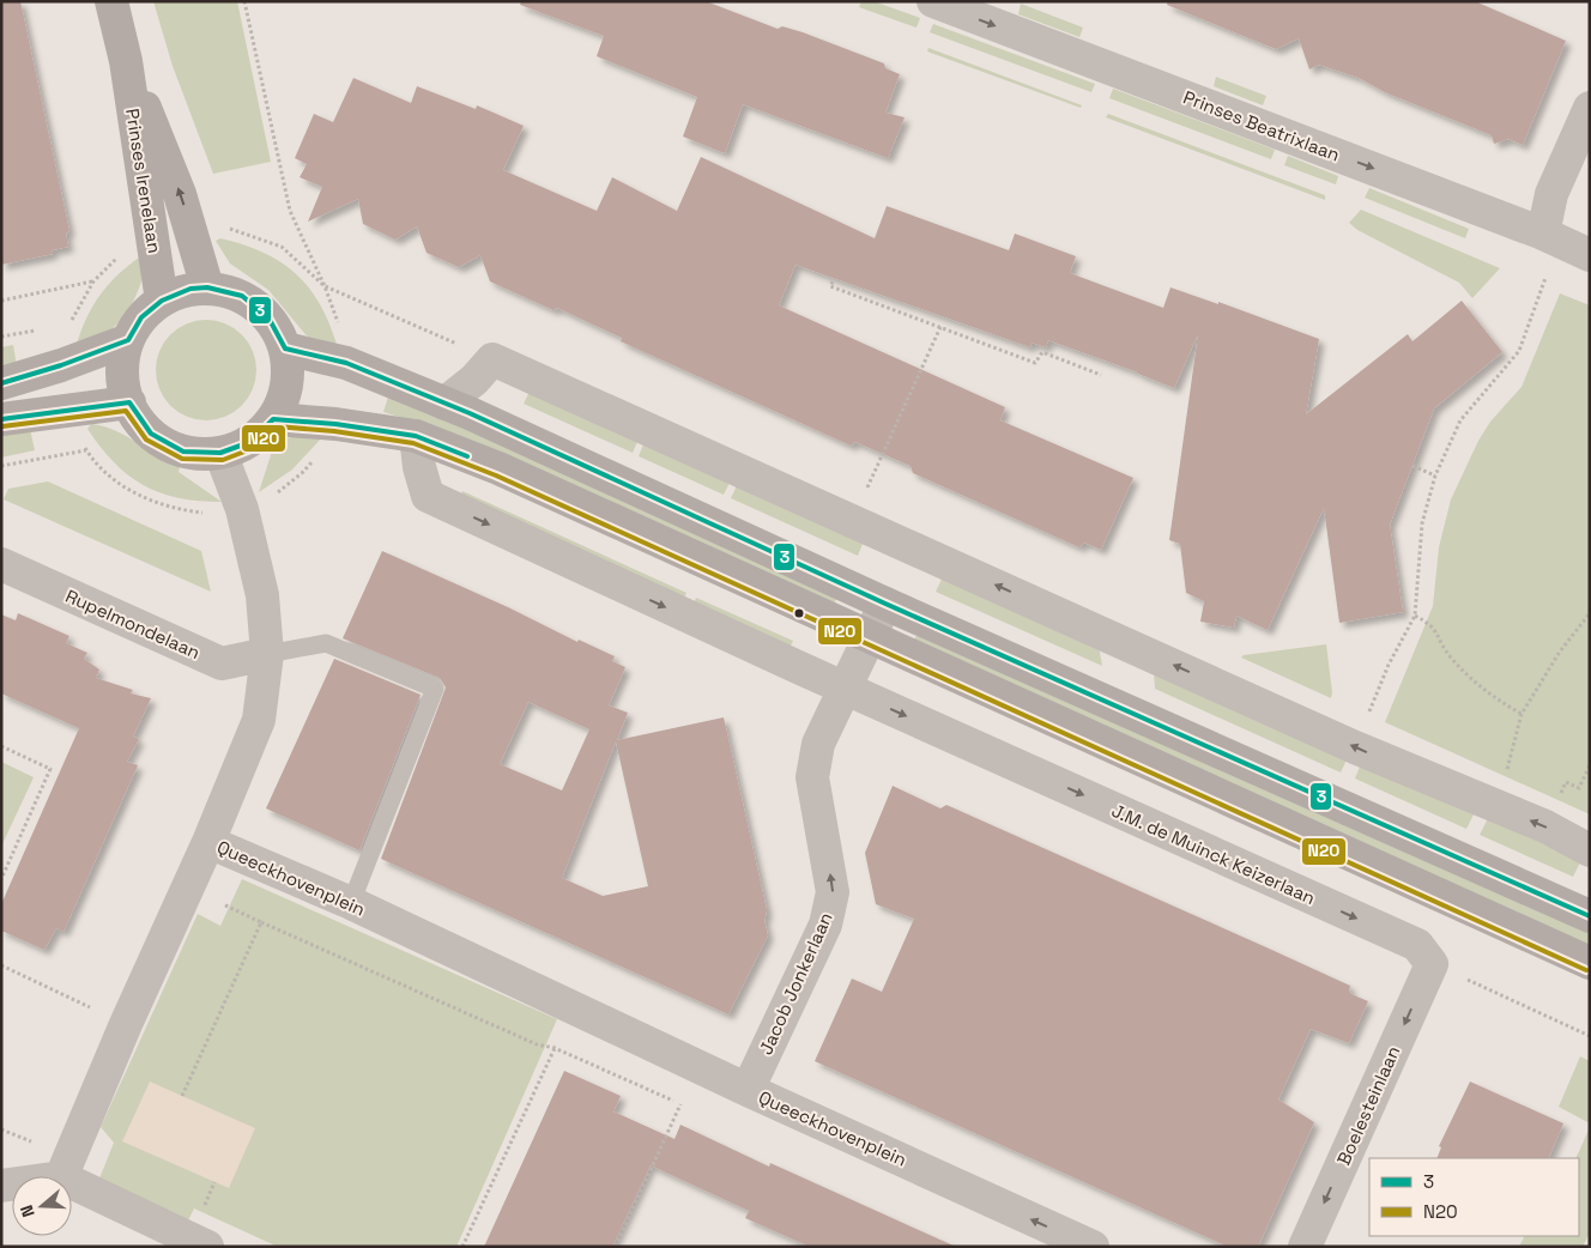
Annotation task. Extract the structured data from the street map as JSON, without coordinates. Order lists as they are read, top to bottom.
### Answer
{
  "streets": {
    "main road": ["Prinses Irenelaan"],
    "street": [
      "Prinses Beatrixlaan",
      "Rupelmondelaan",
      "J.M. de Muinck Keizerlaan",
      "Queeckhovenplein",
      "Jacob Jonkerlaan",
      "Boelesteinlaan"
    ]
  },
  "crossings": [
    ["J.M. de Muinck Keizerlaan", "Jacob Jonkerlaan"],
    ["J.M. de Muinck Keizerlaan", "Boelesteinlaan"],
    ["Queeckhovenplein", "Jacob Jonkerlaan"]
  ],
  "one_way": ["Prinses Beatrixlaan", "Jacob Jonkerlaan", "Boelesteinlaan"],
  "lines": ["transit line 3", "transit line N20"],
  "legend": ["3", "N20"],
  "north": "left"
}
